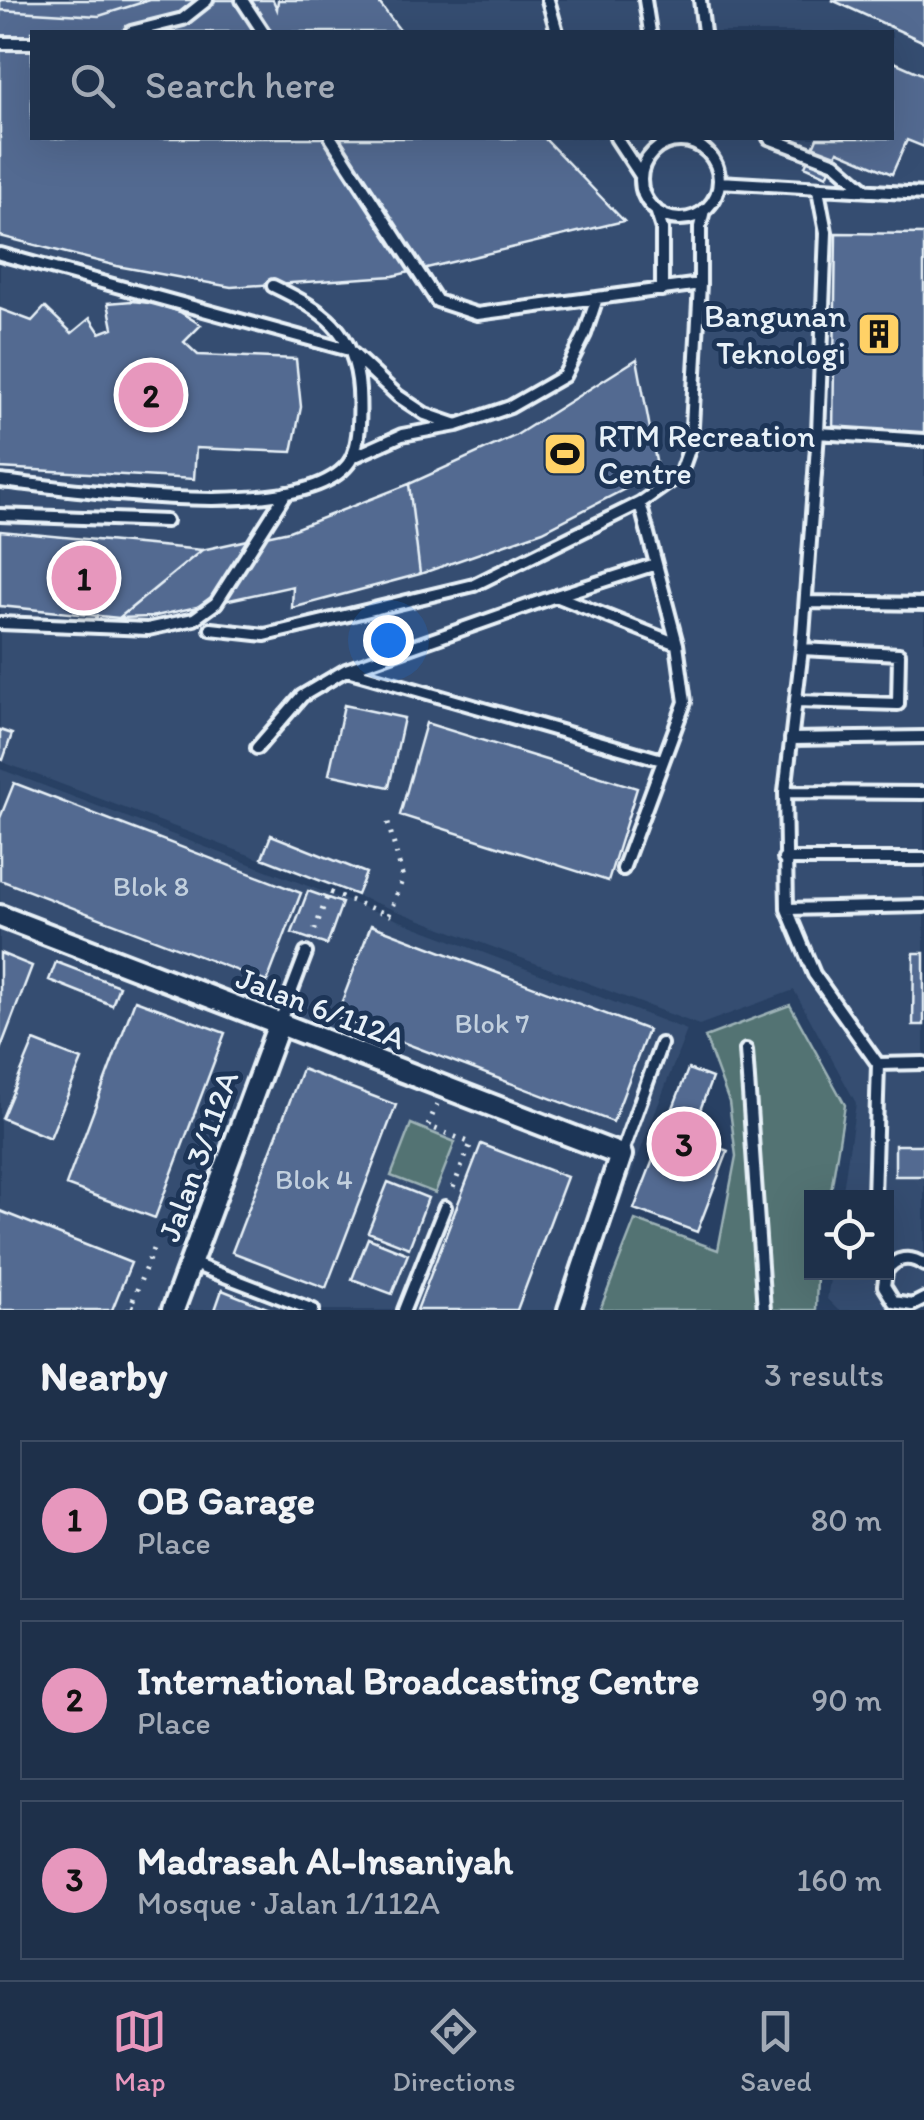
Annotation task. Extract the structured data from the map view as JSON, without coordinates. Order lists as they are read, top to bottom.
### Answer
{
  "streets": {
    "street": ["Jalan 6/112A", "Jalan 3/112A"]
  },
  "crossings": [
    ["Jalan 6/112A", "Jalan 3/112A"]
  ],
  "places": {
    "building": ["Bangunan Teknologi"],
    "sports": ["RTM Recreation Centre"]
  },
  "house_numbers": ["Blok 8", "Blok 7", "Blok 4"],
  "page": {
    "search": "Search here",
    "pins": ["2", "1", "3"],
    "heading": ["Nearby", "3 results"],
    "list": [
      {
        "mark": "1",
        "name": "OB Garage",
        "note": "Place",
        "value": "80 m"
      },
      {
        "mark": "2",
        "name": "International Broadcasting Centre",
        "note": "Place",
        "value": "90 m"
      },
      {
        "mark": "3",
        "name": "Madrasah Al-Insaniyah",
        "note": "Mosque · Jalan 1/112A",
        "value": "160 m"
      }
    ],
    "nav": ["Map", "Directions", "Saved"]
  }
}
